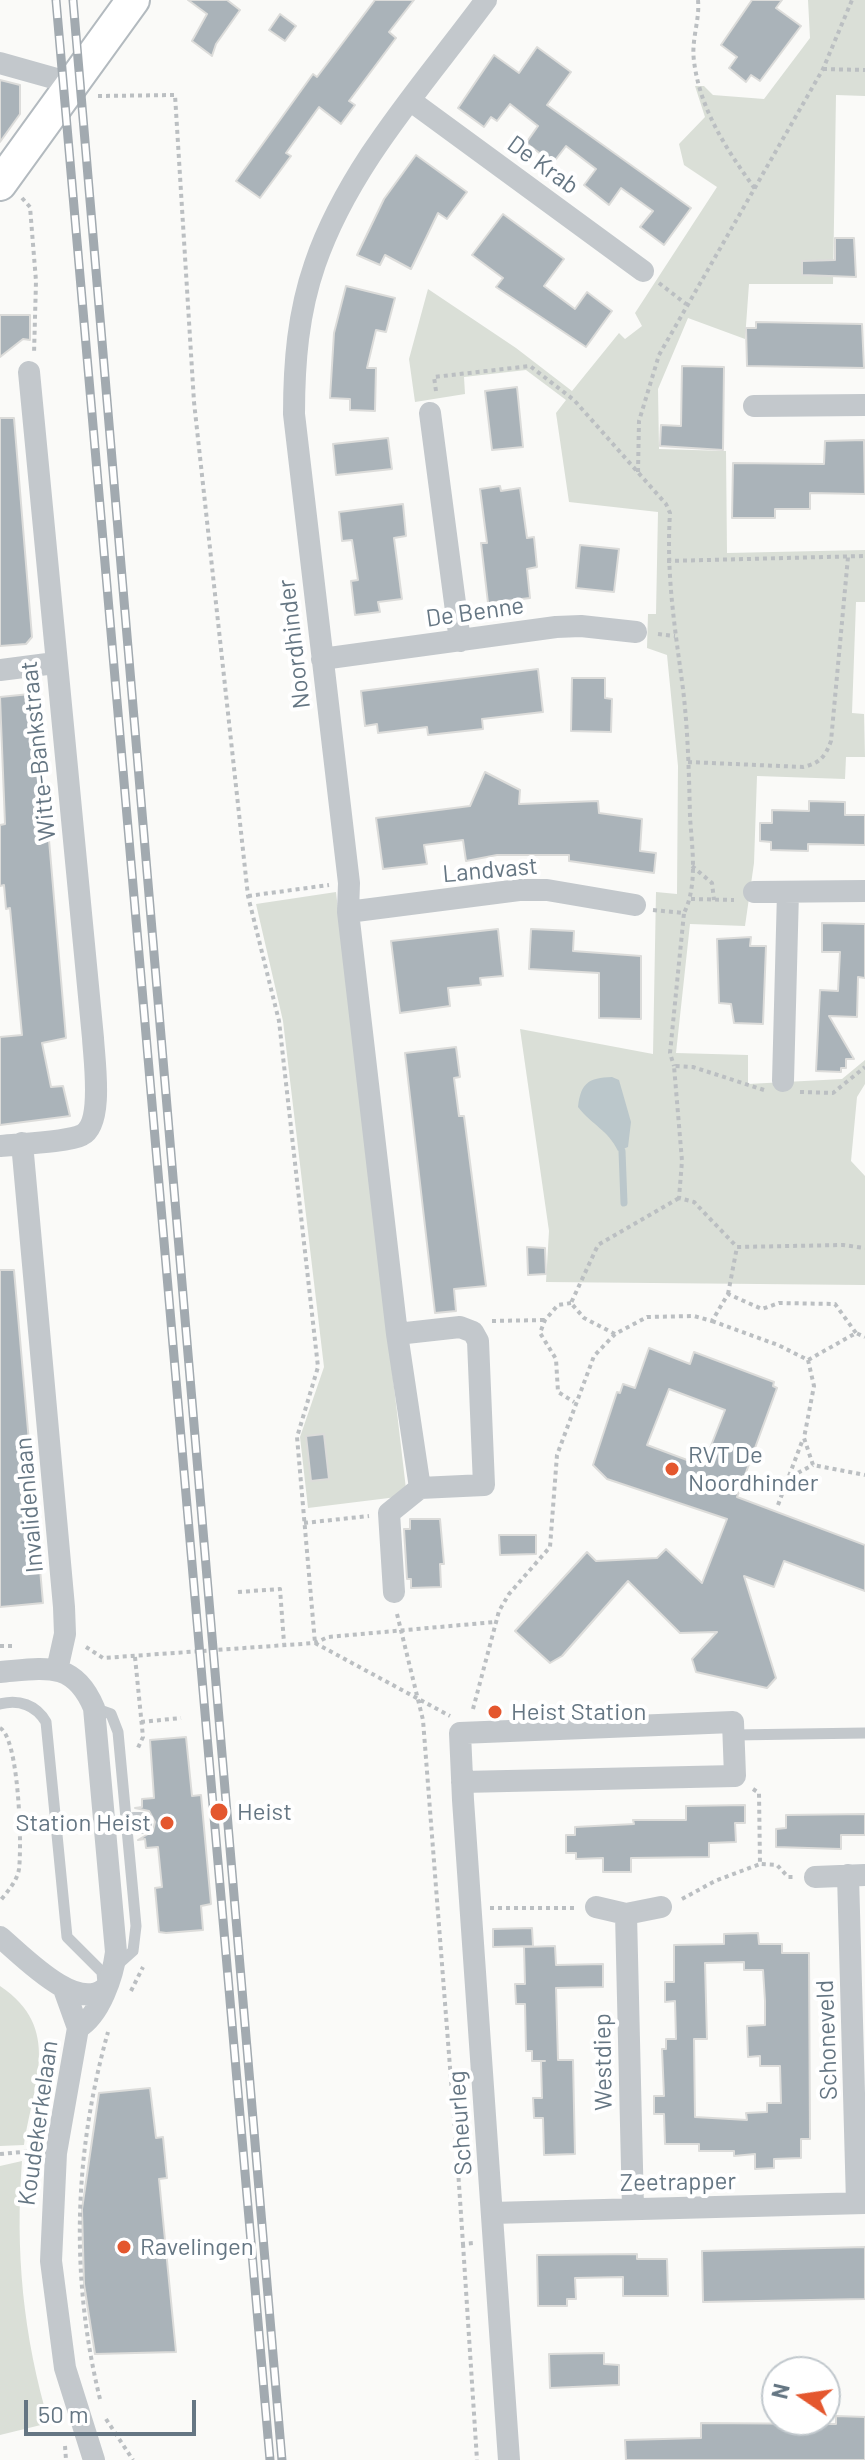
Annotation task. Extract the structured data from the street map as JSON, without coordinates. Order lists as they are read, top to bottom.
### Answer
{
  "streets": {
    "street": [
      "De Krab",
      "De Benne",
      "Noordhinder",
      "Witte-Bankstraat",
      "Landvast",
      "Invalidenlaan",
      "Schoneveld",
      "Westdiep",
      "Koudekerkelaan",
      "Scheurleg",
      "Zeetrapper"
    ]
  },
  "crossings": [
    ["De Krab", "Noordhinder"],
    ["De Benne", "Noordhinder"],
    ["Noordhinder", "Landvast"],
    ["Witte-Bankstraat", "Invalidenlaan"],
    ["Schoneveld", "Zeetrapper"],
    ["Westdiep", "Zeetrapper"],
    ["Scheurleg", "Zeetrapper"]
  ],
  "places": [
    "RVT De Noordhinder",
    "Heist Station",
    "Heist",
    "Station Heist",
    "Ravelingen"
  ],
  "scale_bar": "50 m",
  "north": "left"
}
